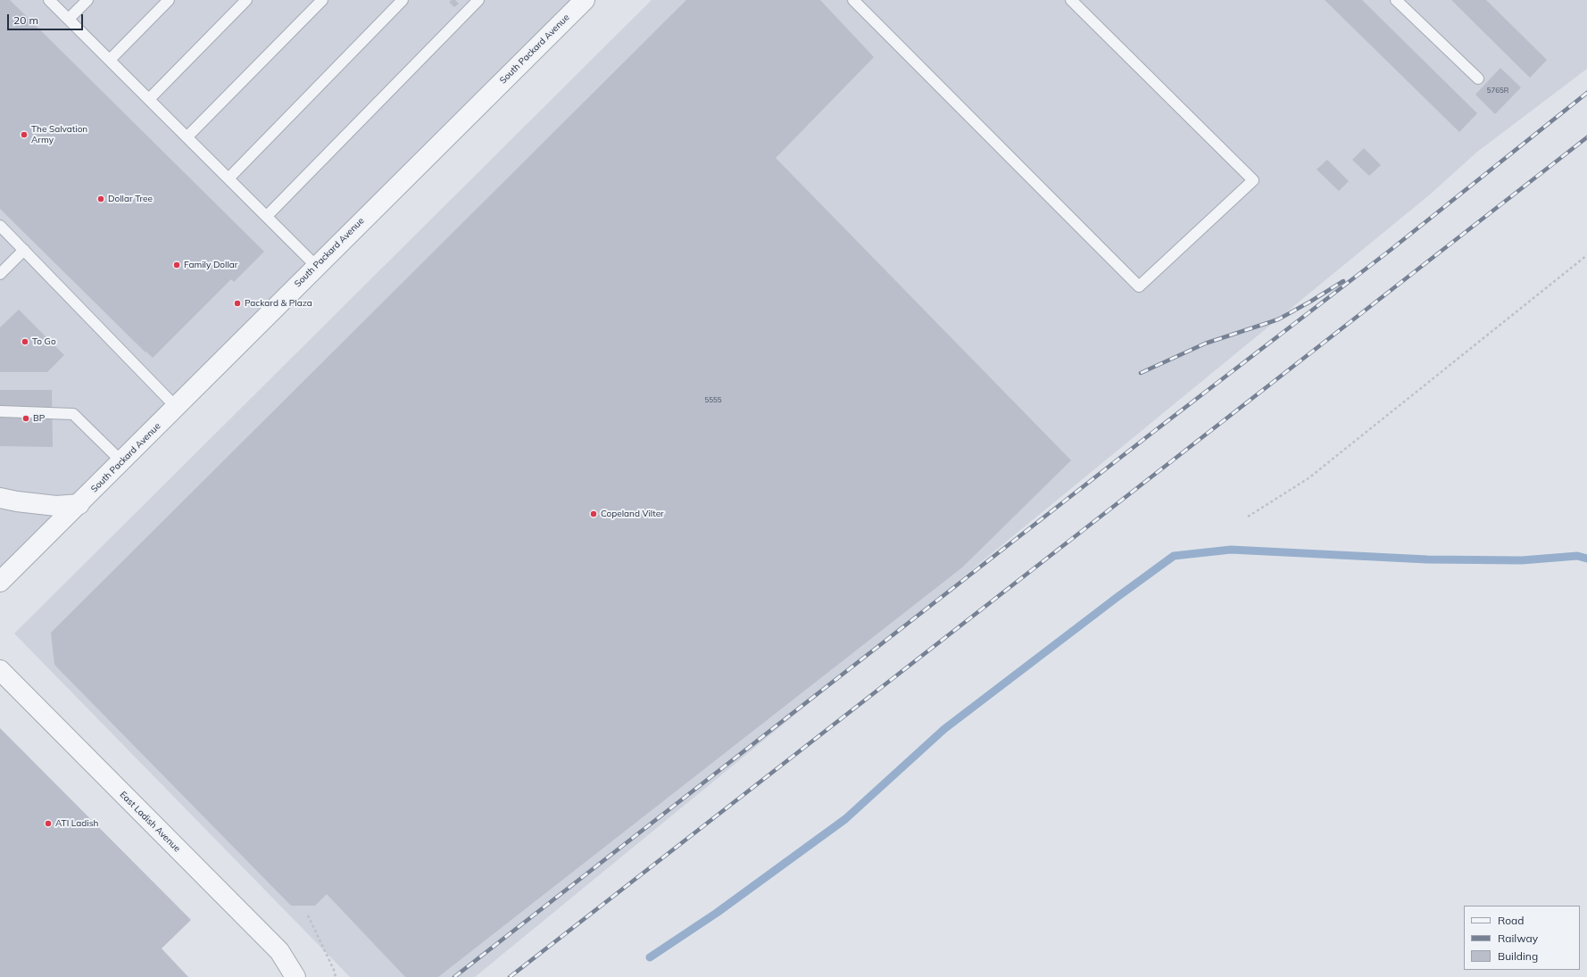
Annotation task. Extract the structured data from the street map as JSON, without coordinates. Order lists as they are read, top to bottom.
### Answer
{
  "streets": {
    "street": ["South Packard Avenue", "East Ladish Avenue"]
  },
  "places": [
    "The Salvation Army",
    "Dollar Tree",
    "Family Dollar",
    "Packard & Plaza",
    "To Go",
    "BP",
    "Copeland Vilter",
    "ATI Ladish"
  ],
  "house_numbers": ["5765R", "5555"],
  "legend": ["Road", "Railway", "Building"],
  "scale_bar": "20 m"
}
